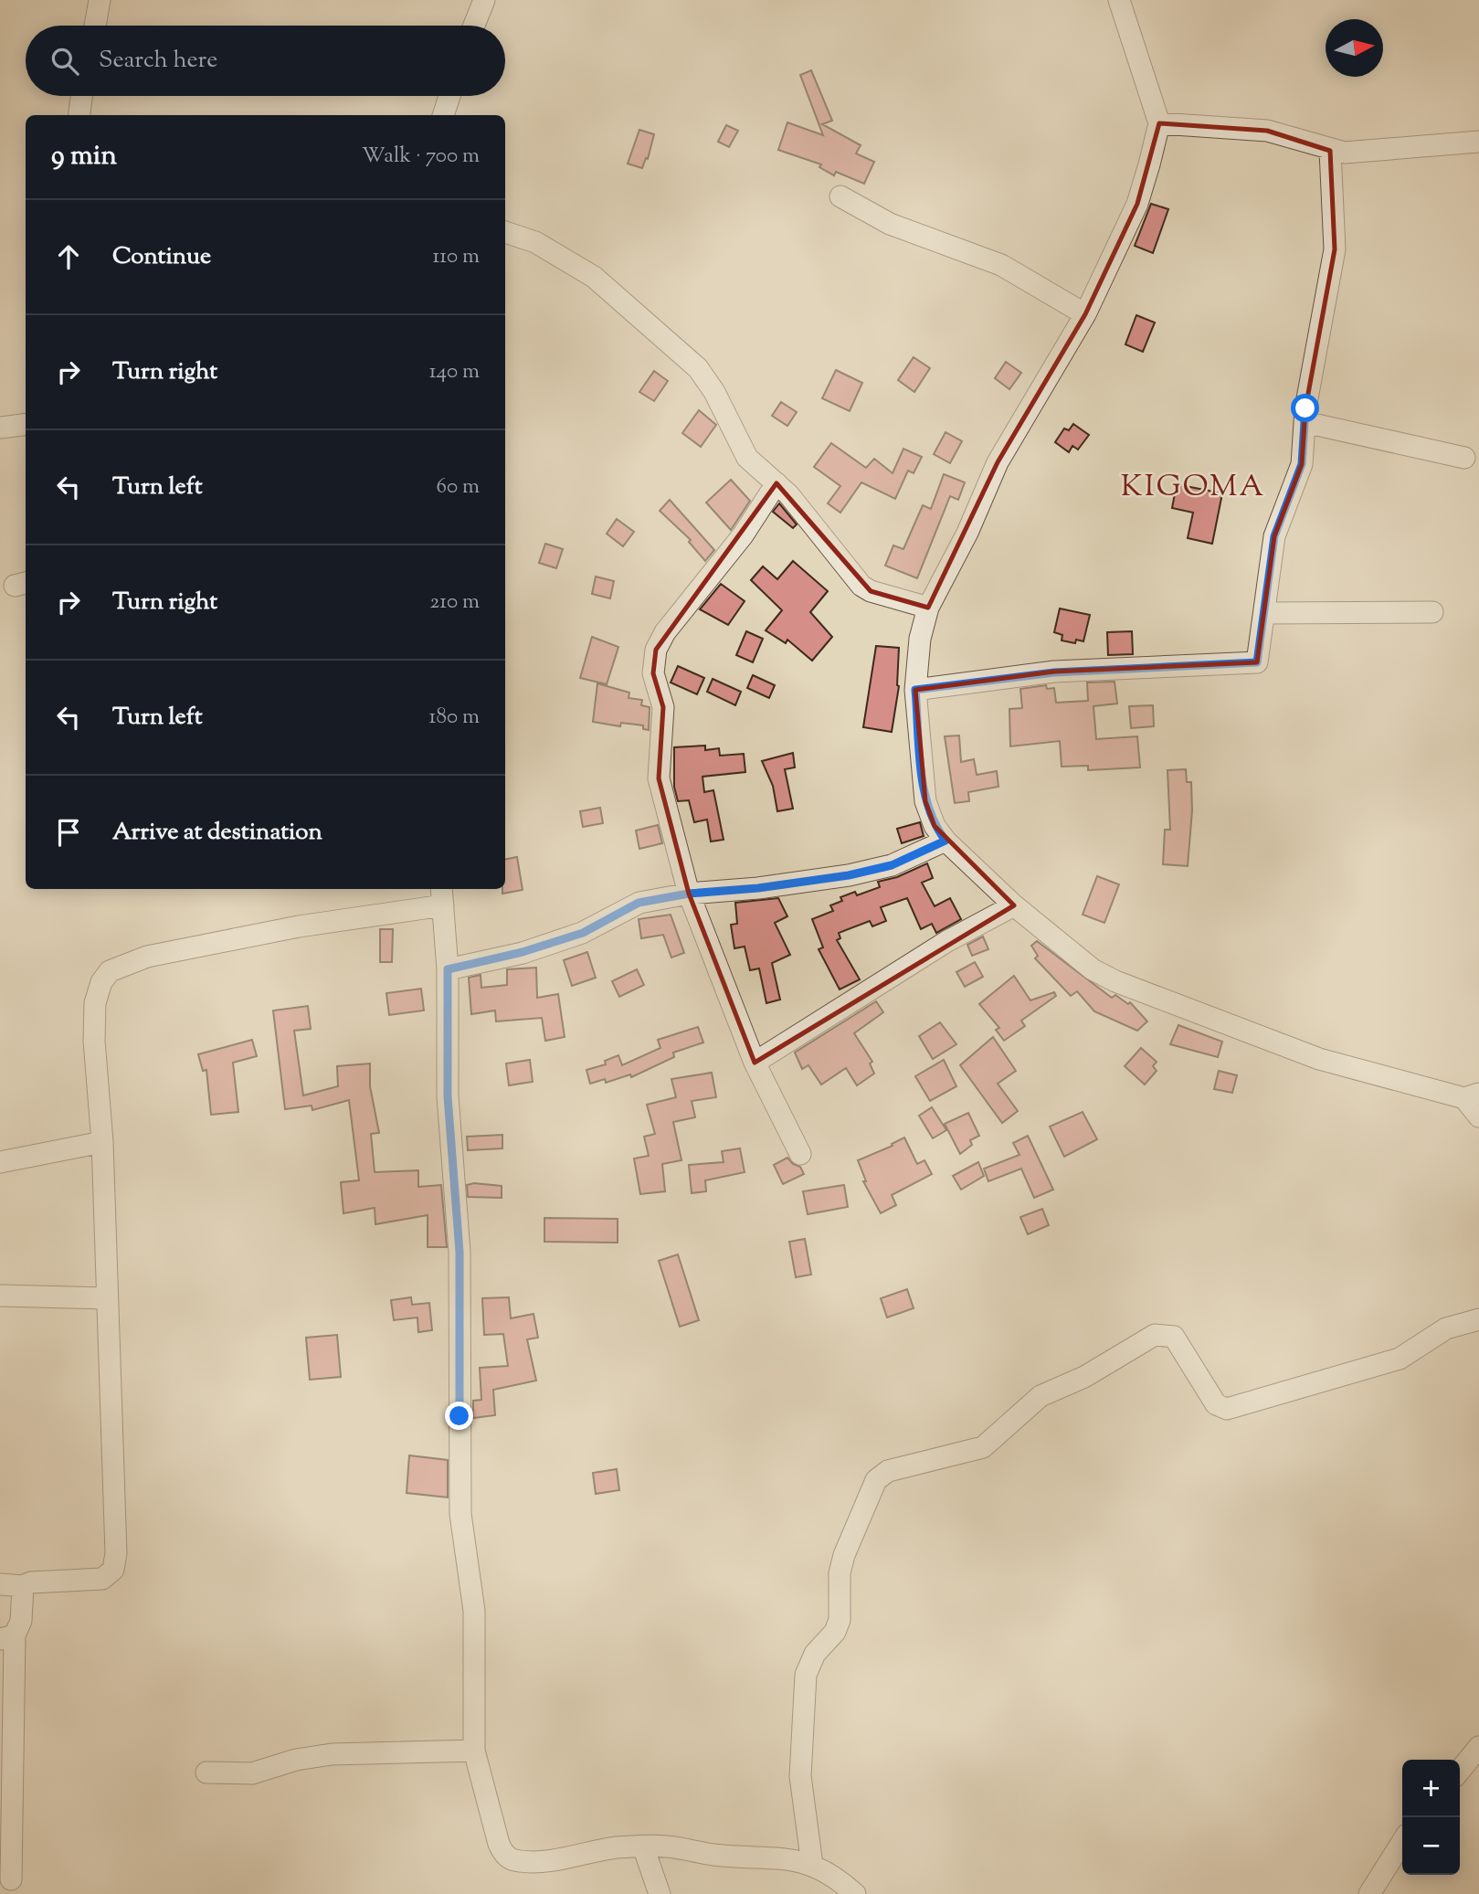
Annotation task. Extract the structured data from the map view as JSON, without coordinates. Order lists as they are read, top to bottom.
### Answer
{
  "districts": ["KIGOMA"],
  "north": "right",
  "page": {
    "search": "Search here",
    "heading": ["9 min", "Walk · 700 m"],
    "list": [
      ["Continue", "110 m"],
      ["Turn right", "140 m"],
      ["Turn left", "60 m"],
      ["Turn right", "210 m"],
      ["Turn left", "180 m"],
      "Arrive at destination"
    ],
    "map_buttons": ["+", "−"]
  }
}
